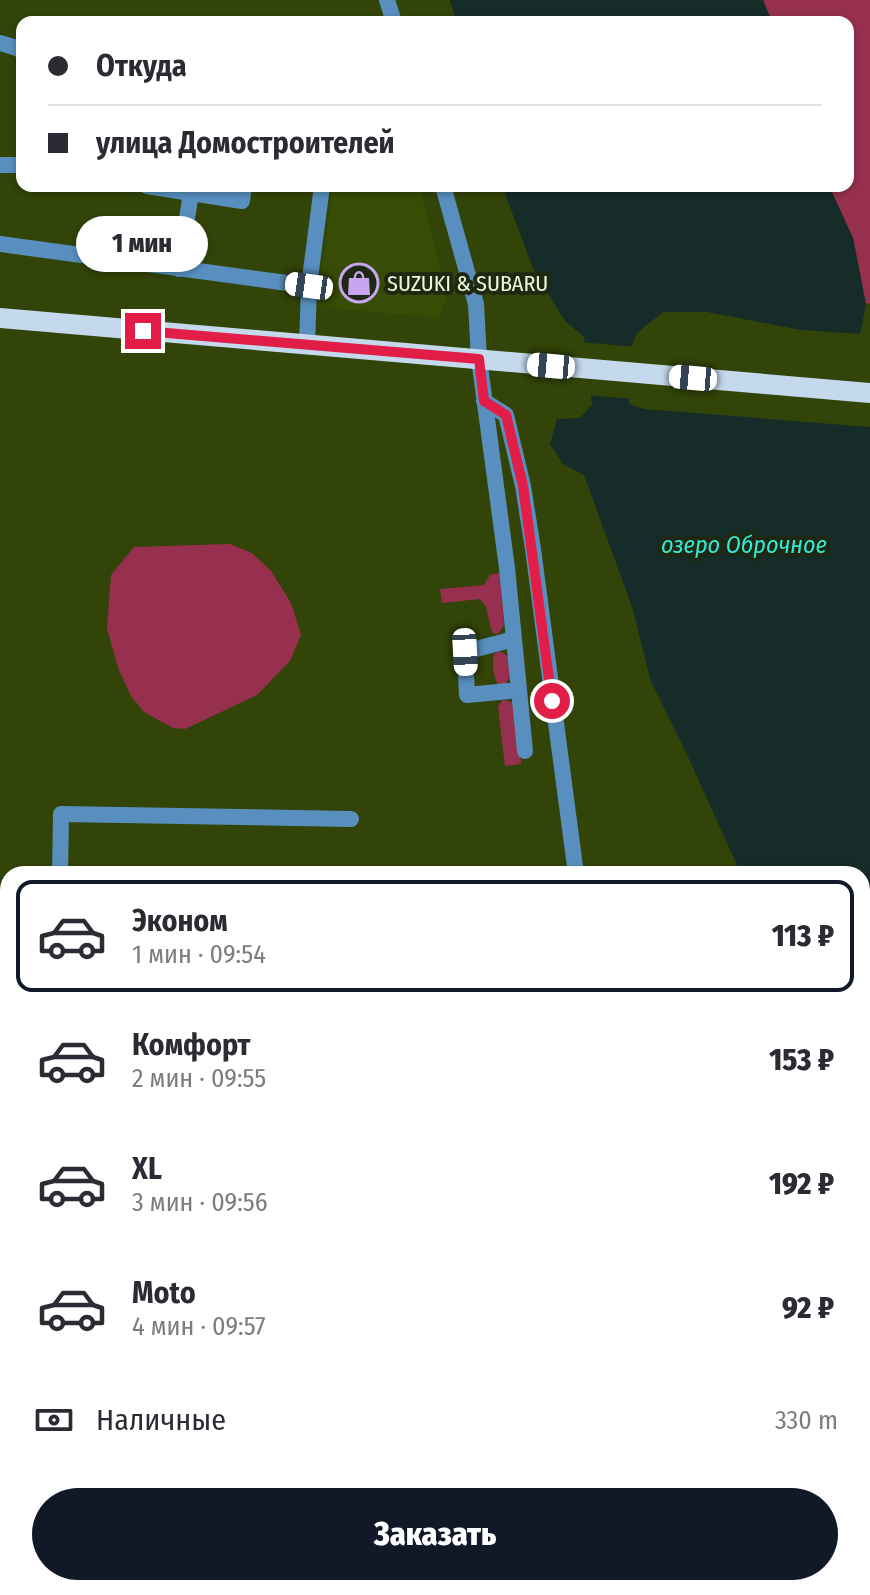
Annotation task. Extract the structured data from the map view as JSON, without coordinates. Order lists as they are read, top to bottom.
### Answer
{
  "water": ["озеро Оброчное"],
  "places": {
    "shop": ["SUZUKI & SUBARU"]
  },
  "page": {
    "banner": ["Откуда", "улица Домостроителей"],
    "bubble": "1 мин",
    "list": [
      {
        "name": "Эконом",
        "note": "1 мин · 09:54",
        "value": "113 ₽"
      },
      {
        "name": "Комфорт",
        "note": "2 мин · 09:55",
        "value": "153 ₽"
      },
      {
        "name": "XL",
        "note": "3 мин · 09:56",
        "value": "192 ₽"
      },
      {
        "name": "Moto",
        "note": "4 мин · 09:57",
        "value": "92 ₽"
      }
    ],
    "pay": ["Наличные", "330 m"],
    "buttons": "Заказать"
  }
}
